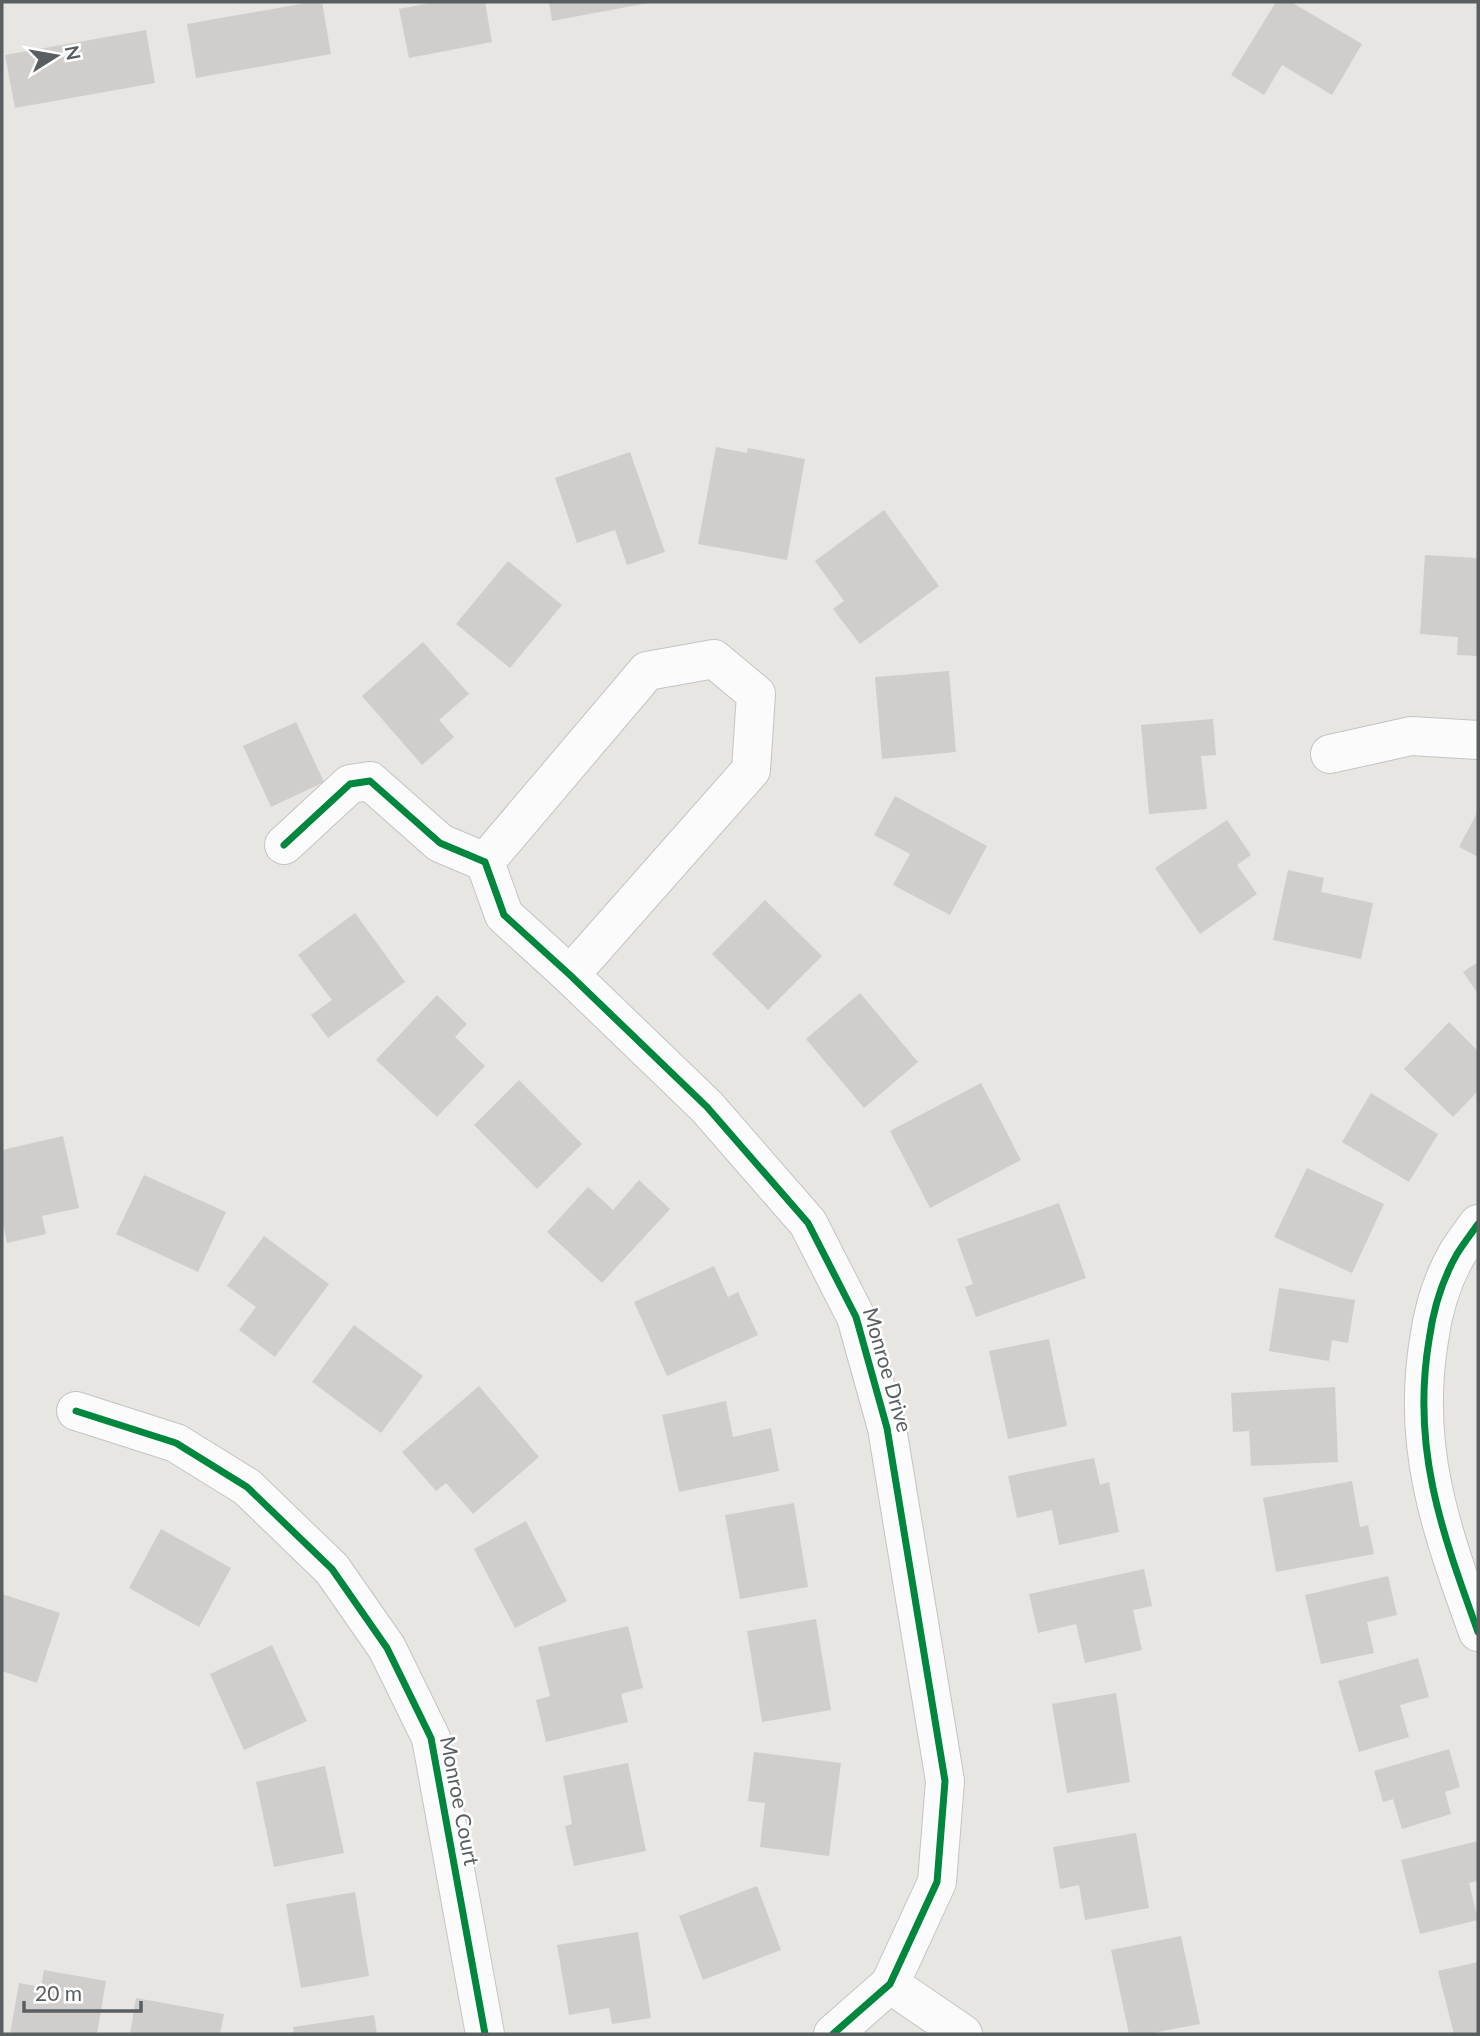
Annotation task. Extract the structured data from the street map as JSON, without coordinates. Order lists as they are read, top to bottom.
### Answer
{
  "streets": {
    "street": ["Monroe Drive", "Monroe Court"]
  },
  "scale_bar": "20 m",
  "north": "right"
}
